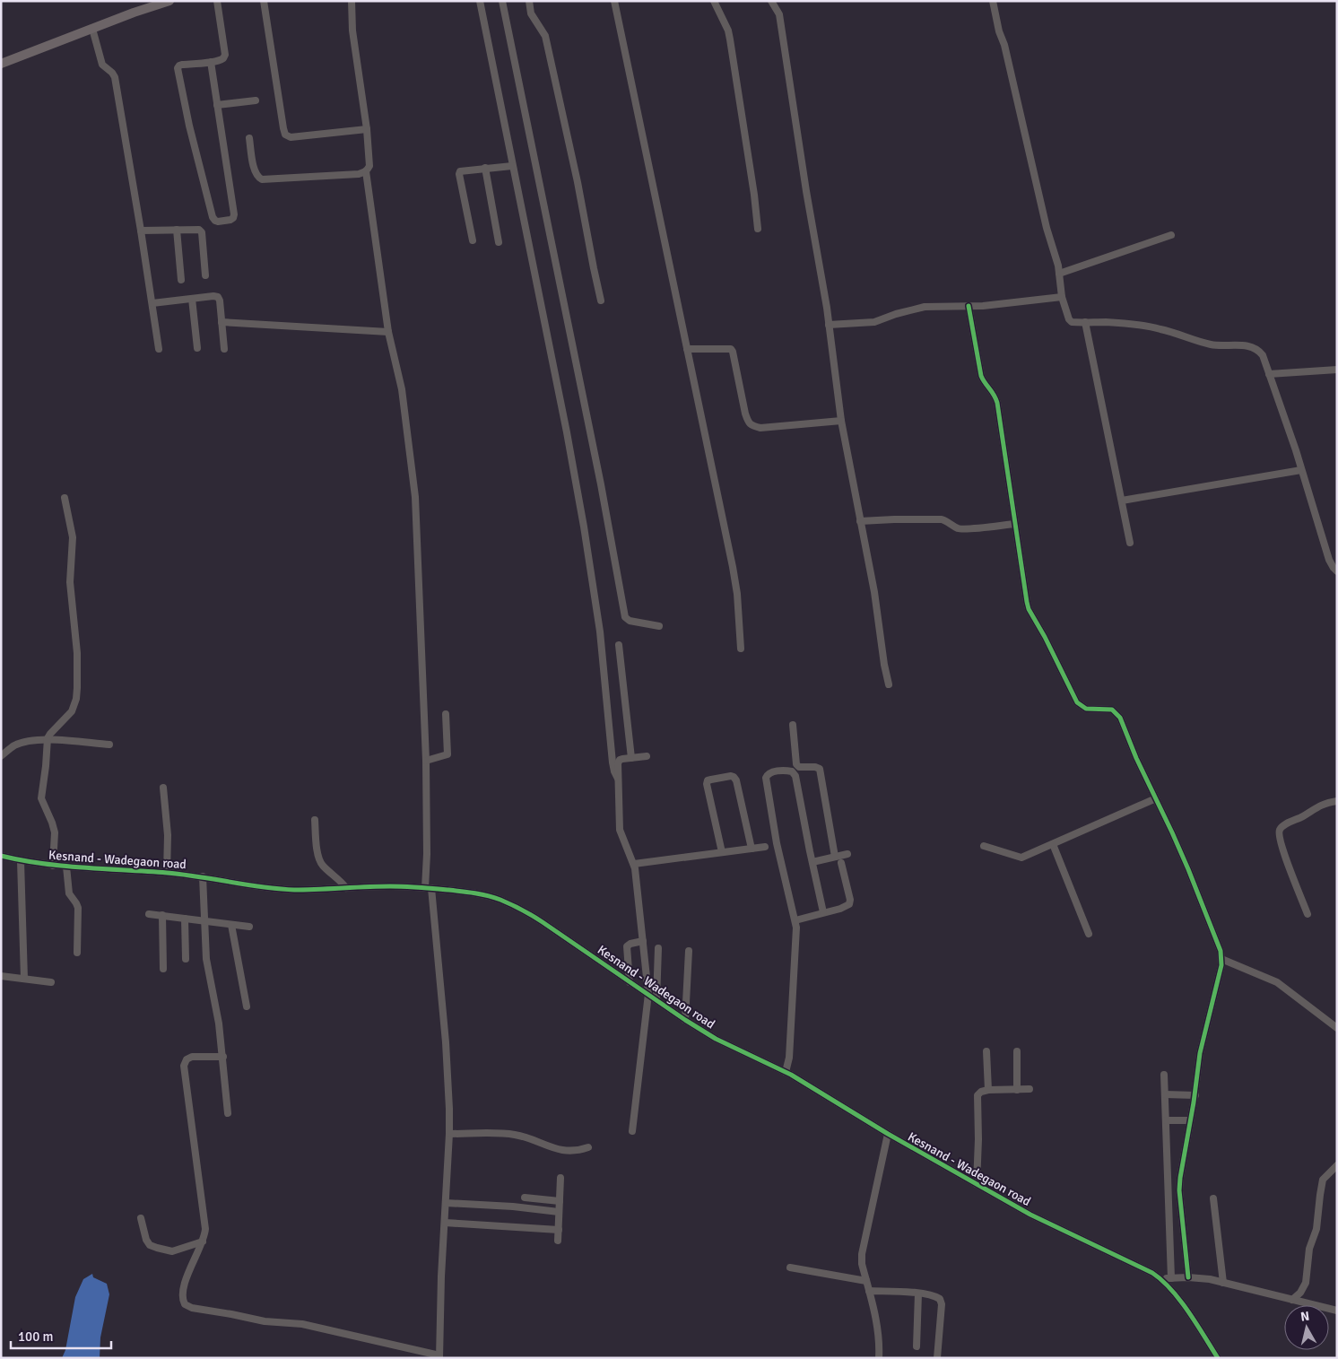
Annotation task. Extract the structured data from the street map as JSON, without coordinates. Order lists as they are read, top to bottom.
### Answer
{
  "streets": {
    "street": ["Kesnand - Wadegaon road"]
  },
  "scale_bar": "100 m",
  "north": "top"
}
